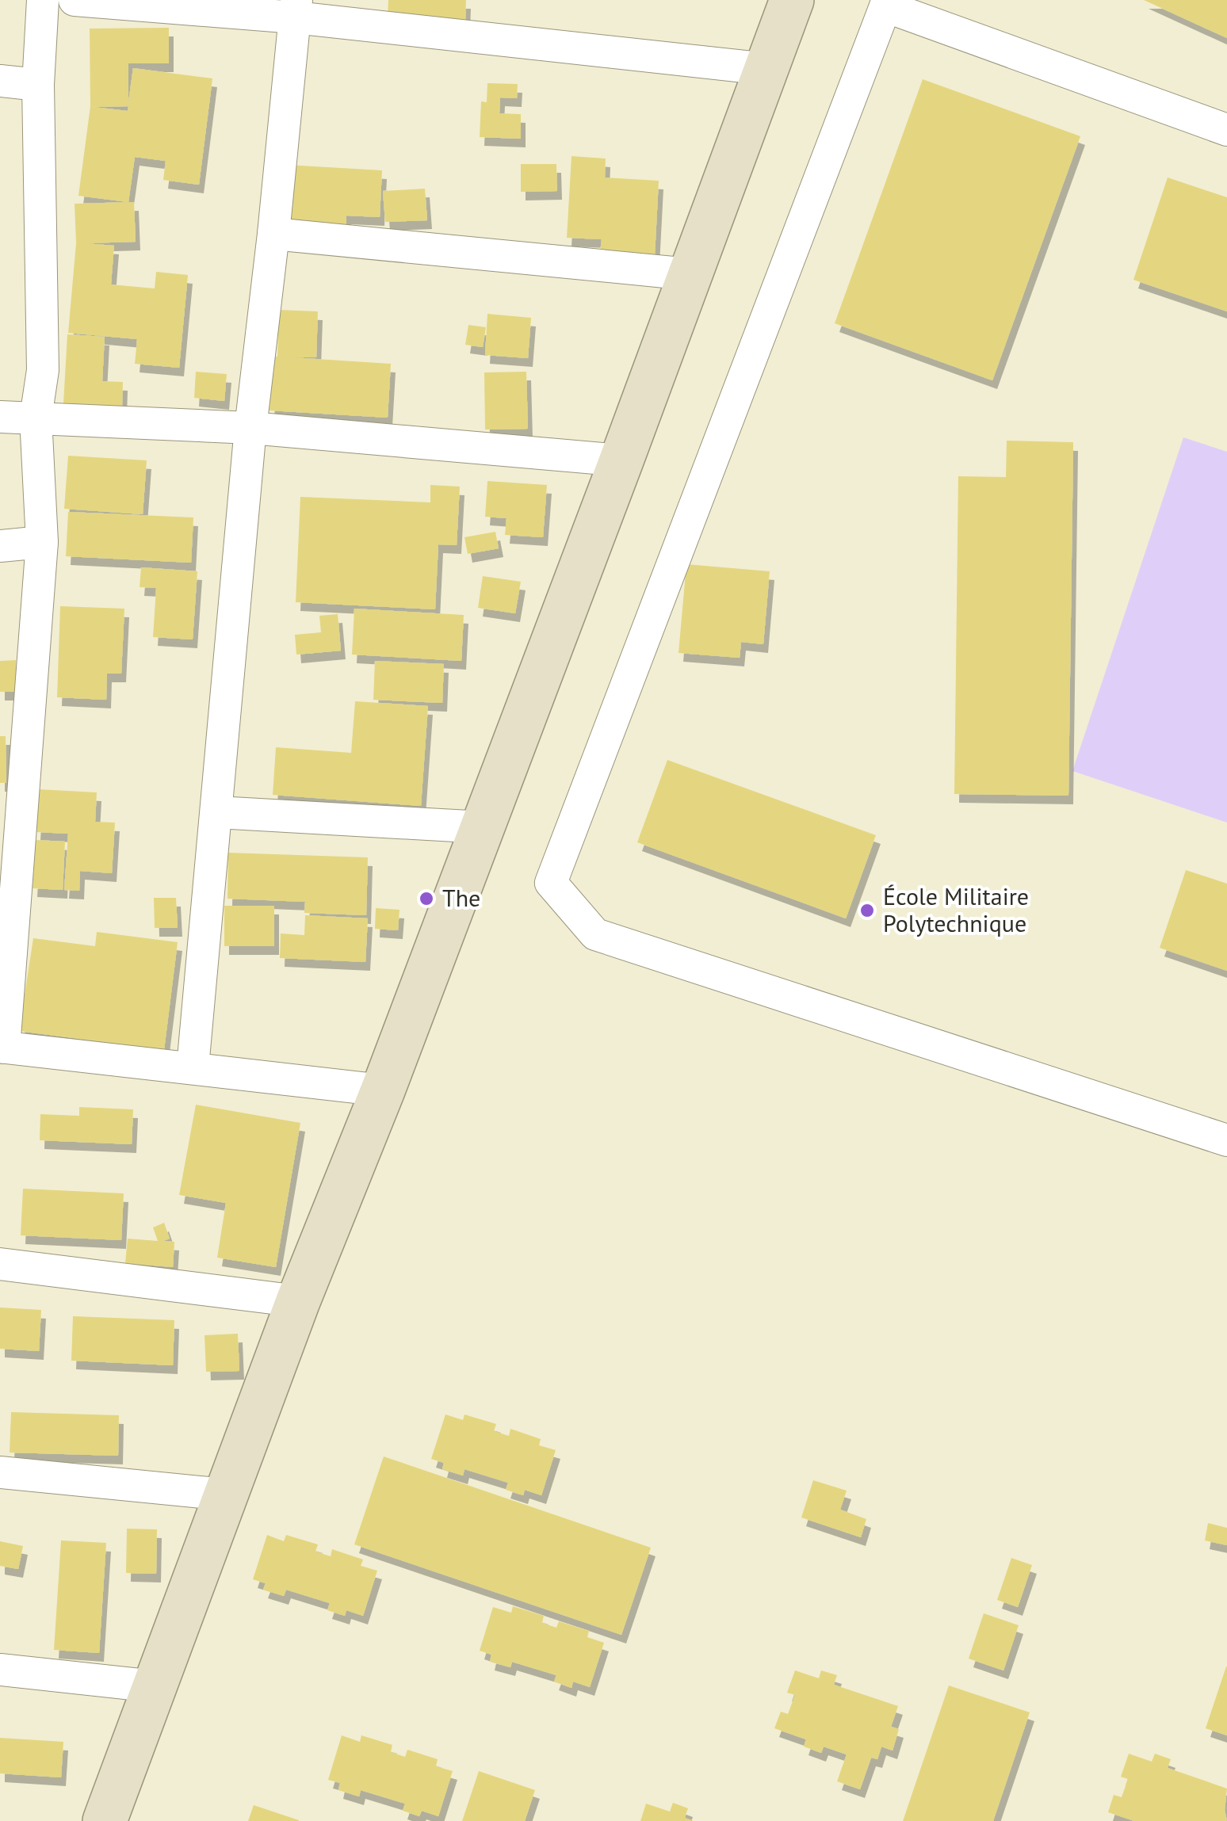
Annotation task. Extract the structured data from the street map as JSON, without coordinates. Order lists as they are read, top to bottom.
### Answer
{
  "places": ["The", "École Militaire Polytechnique"]
}
